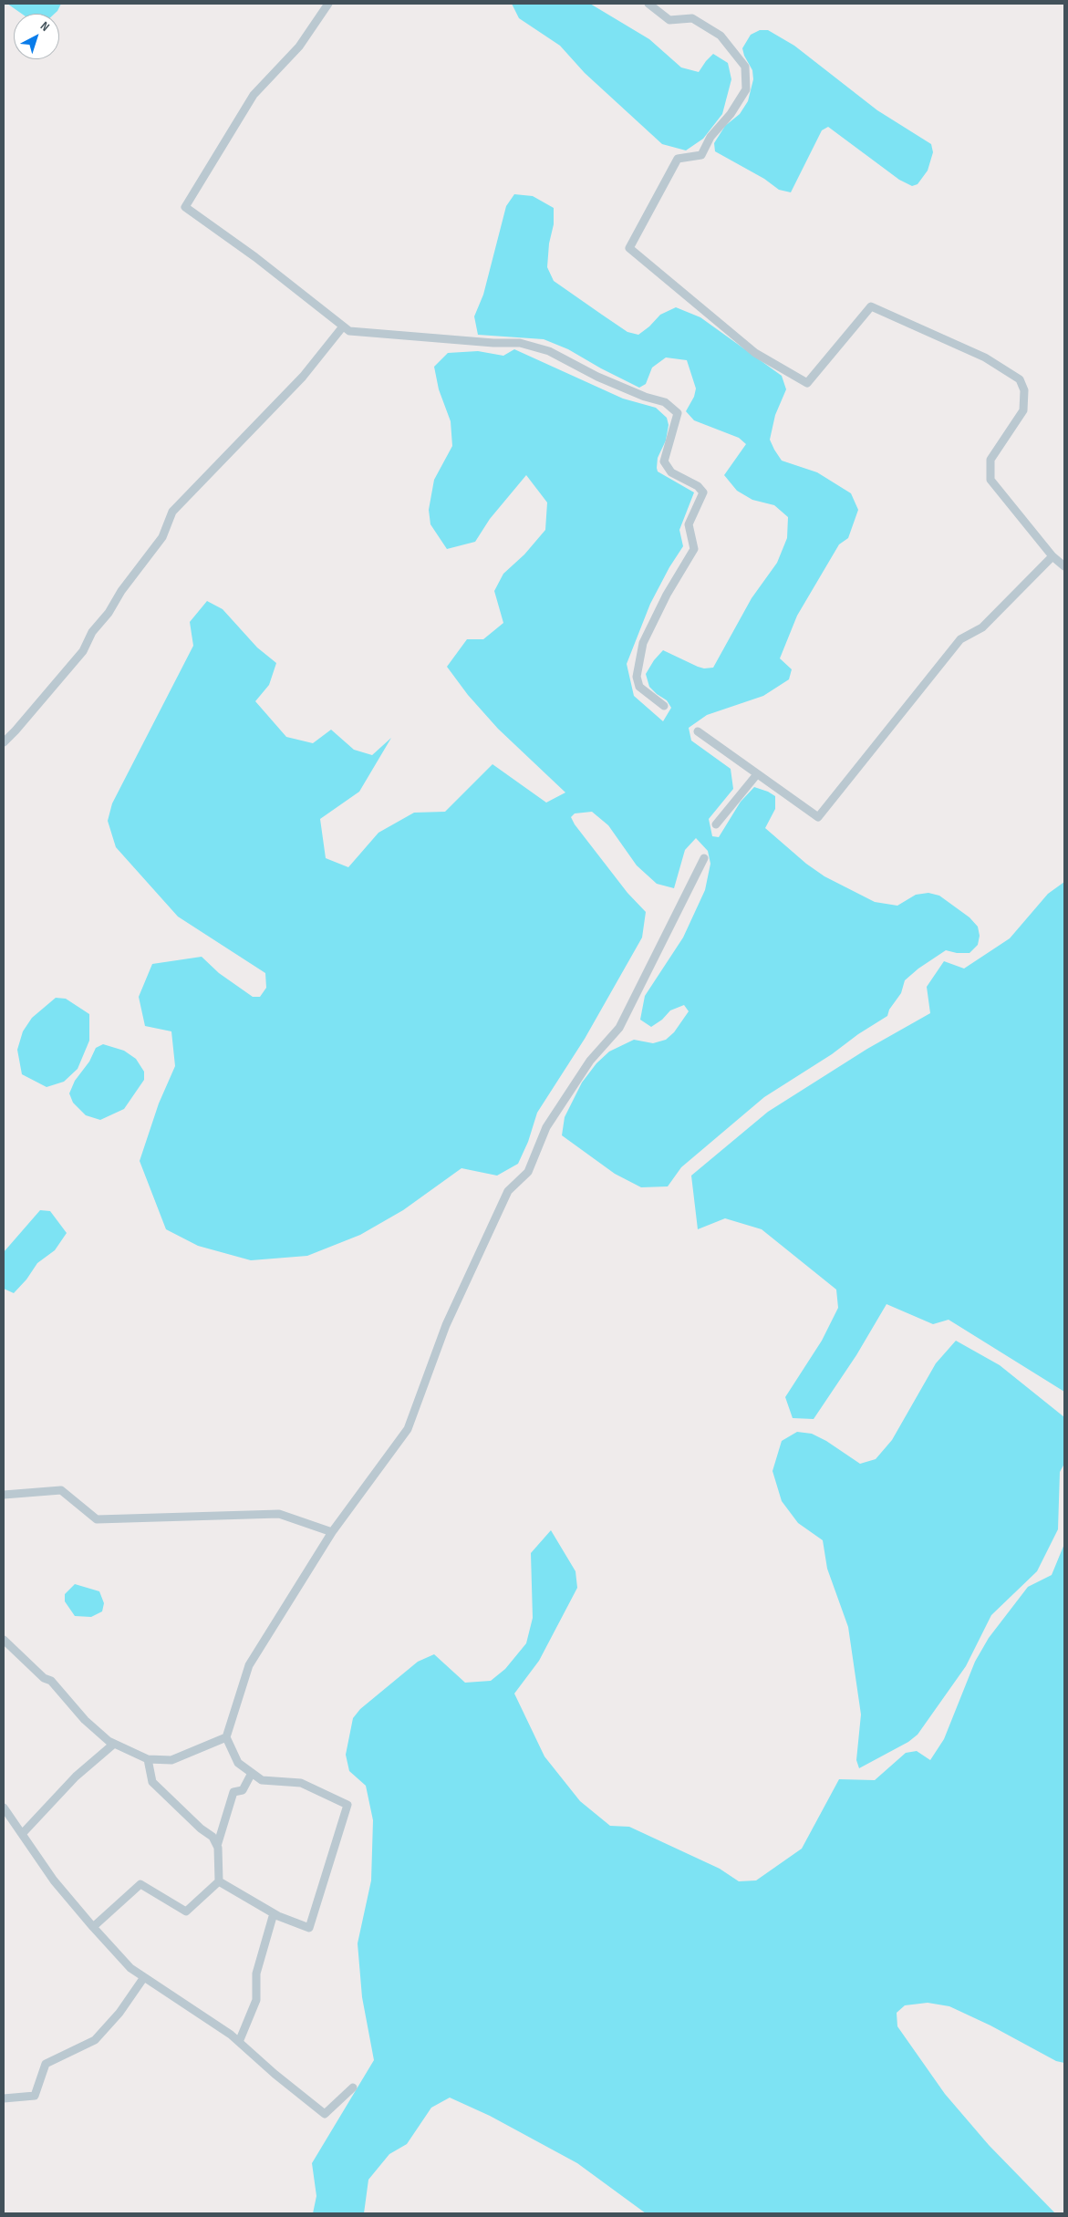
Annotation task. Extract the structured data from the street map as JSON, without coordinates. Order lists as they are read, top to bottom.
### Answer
{
  "north": "top right"
}
